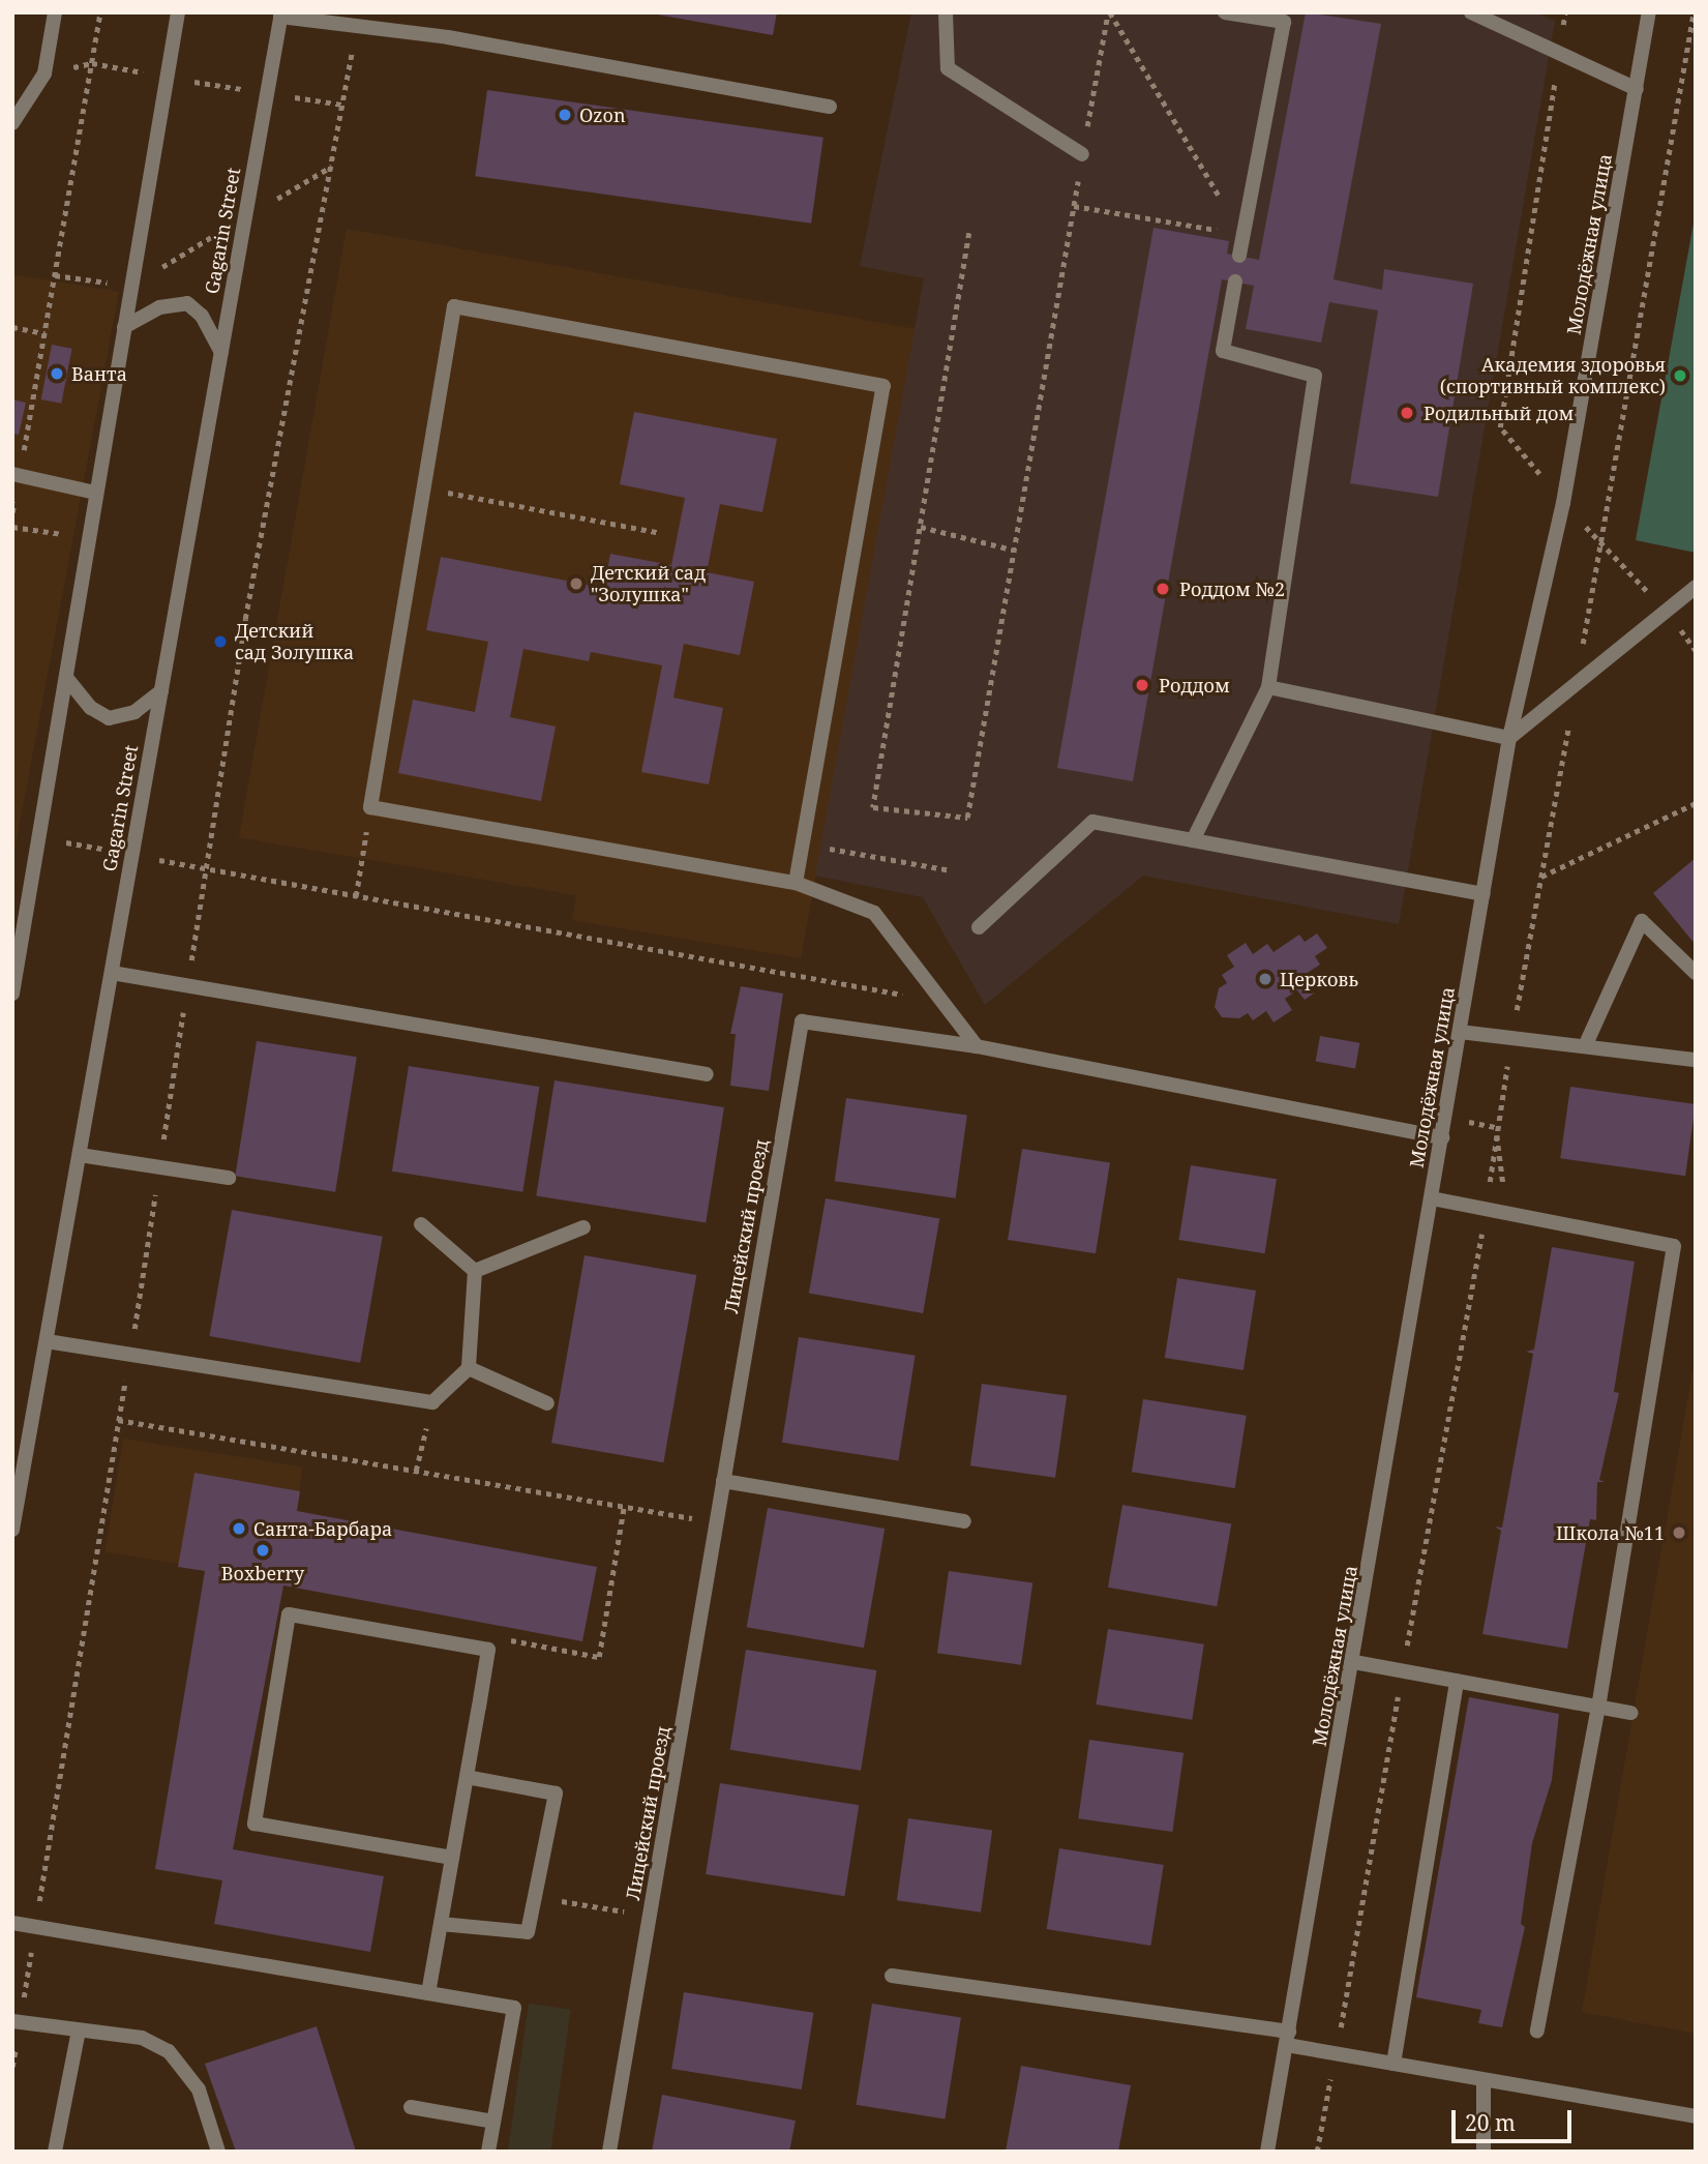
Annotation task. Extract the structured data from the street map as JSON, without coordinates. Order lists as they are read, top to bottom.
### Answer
{
  "streets": {
    "street": ["Gagarin Street", "Молодёжная улица", "Лицейский проезд"]
  },
  "places": [
    "Ozon",
    "Ванта",
    "Академия здоровья (спортивный комплекс)",
    "Родильный дом",
    "Детский сад \"Золушка\"",
    "Роддом №2",
    "Детский сад Золушка",
    "Роддом",
    "Церковь",
    "Санта-Барбара",
    "Школа №11",
    "Boxberry"
  ],
  "scale_bar": "20 m"
}
